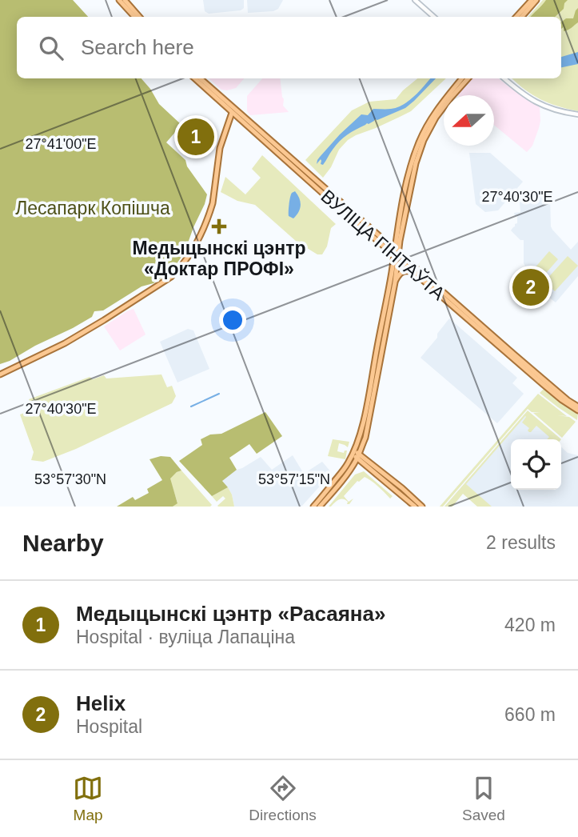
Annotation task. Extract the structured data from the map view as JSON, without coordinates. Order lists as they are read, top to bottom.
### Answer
{
  "streets": {
    "main road": ["ВУЛІЦА ГІНТАЎТА"]
  },
  "parks": ["Лесапарк Копішча"],
  "places": {
    "health": ["Медыцынскі цэнтр «Доктар ПРОФІ»"]
  },
  "north": "left",
  "page": {
    "search": "Search here",
    "pins": ["1", "2"],
    "heading": ["Nearby", "2 results"],
    "list": [
      {
        "mark": "1",
        "name": "Медыцынскі цэнтр «Расаяна»",
        "note": "Hospital · вуліца Лапаціна",
        "value": "420 m"
      },
      {
        "mark": "2",
        "name": "Helix",
        "note": "Hospital",
        "value": "660 m"
      }
    ],
    "nav": ["Map", "Directions", "Saved"]
  },
  "coordinates": [
    "27°41'00\"E",
    "27°40'30\"E",
    "53°57'30\"N",
    "53°57'15\"N"
  ]
}
